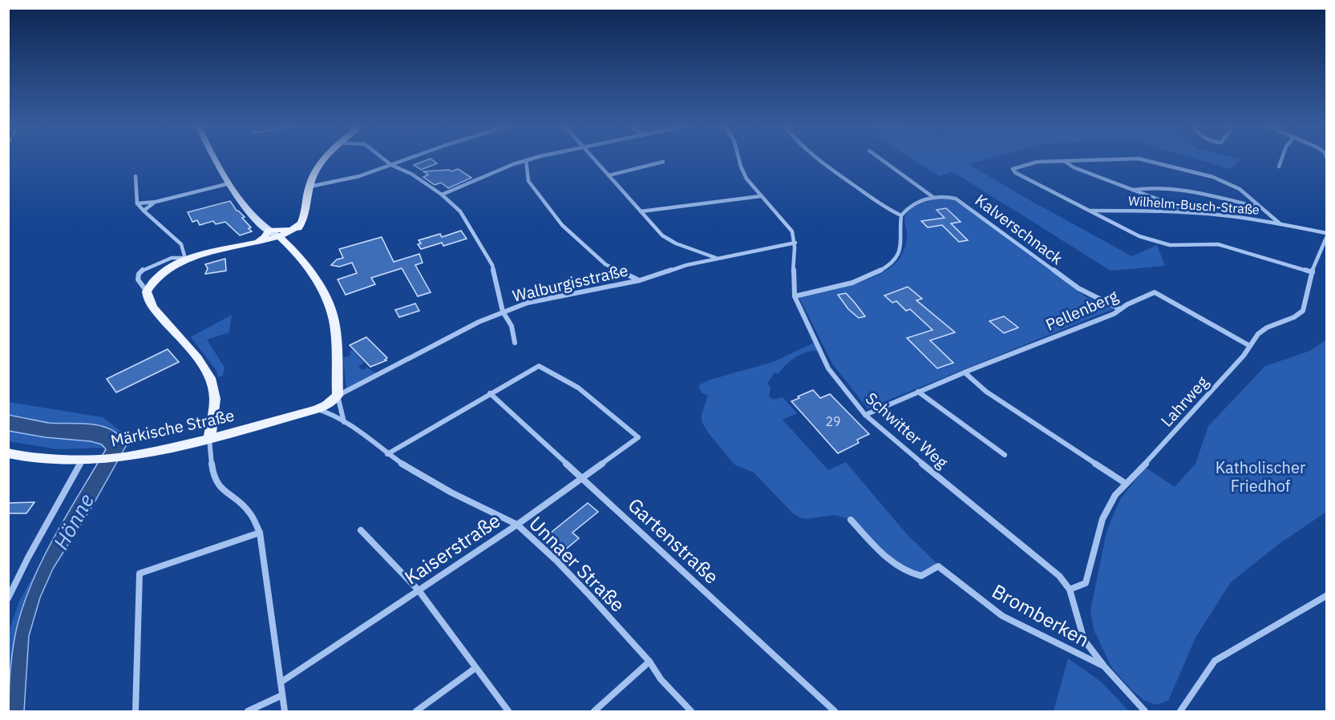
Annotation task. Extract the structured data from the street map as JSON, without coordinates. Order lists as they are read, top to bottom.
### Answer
{
  "streets": {
    "main road": ["Märkische Straße"],
    "street": [
      "Wilhelm-Busch-Straße",
      "Kalverschnack",
      "Walburgisstraße",
      "Pellenberg",
      "Lahrweg",
      "Schwitter Weg",
      "Gartenstraße",
      "Kaiserstraße",
      "Unnaer Straße",
      "Bromberken"
    ]
  },
  "crossings": [
    ["Kalverschnack", "Pellenberg"],
    ["Walburgisstraße", "Märkische Straße"],
    ["Walburgisstraße", "Schwitter Weg"],
    ["Pellenberg", "Lahrweg"],
    ["Pellenberg", "Schwitter Weg"],
    ["Lahrweg", "Schwitter Weg"],
    ["Märkische Straße", "Unnaer Straße"],
    ["Schwitter Weg", "Bromberken"],
    ["Gartenstraße", "Kaiserstraße"],
    ["Kaiserstraße", "Unnaer Straße"]
  ],
  "water": ["Hönne"],
  "parks": ["Katholischer Friedhof"],
  "house_numbers": ["29"]
}
